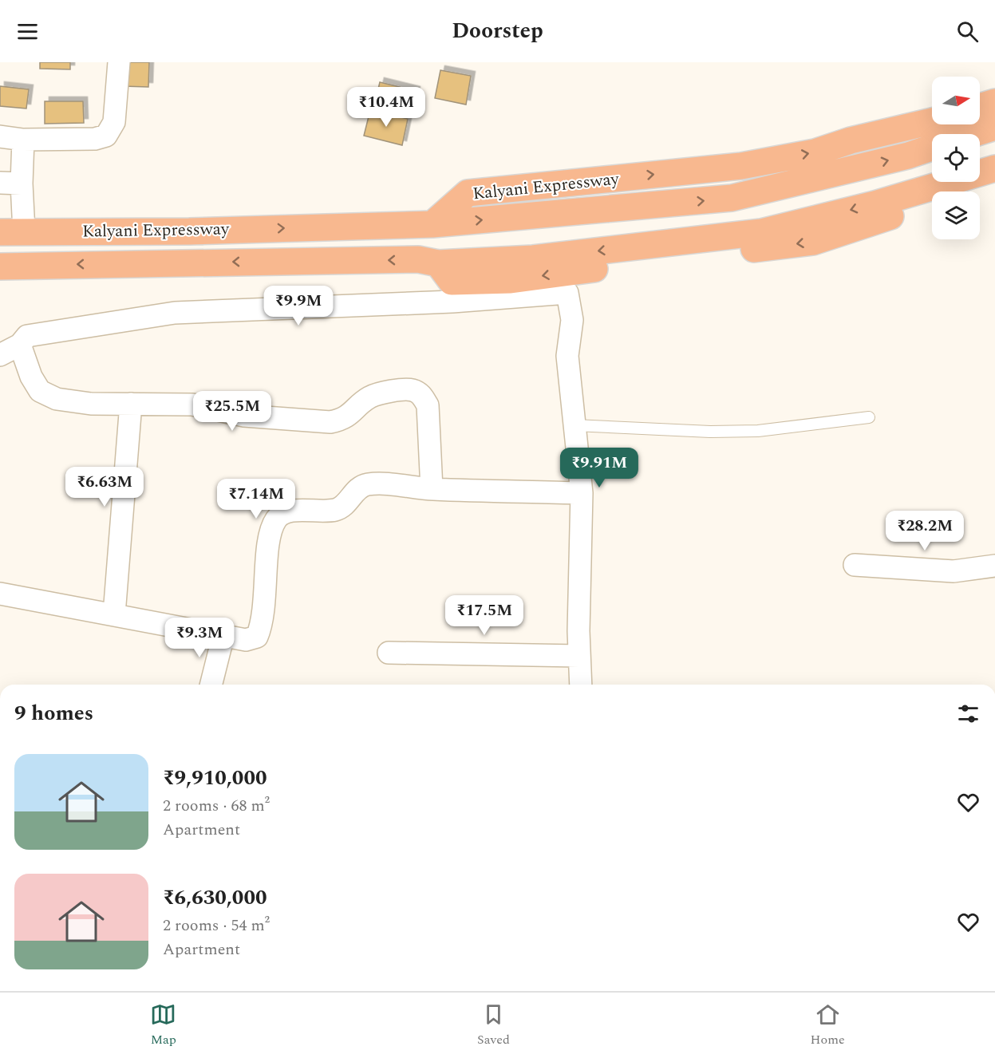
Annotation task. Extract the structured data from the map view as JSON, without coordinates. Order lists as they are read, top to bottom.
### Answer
{
  "streets": {
    "highway": ["Kalyani Expressway"]
  },
  "north": "right",
  "page": {
    "header": "Doorstep",
    "price": [
      "₹10.4M",
      "₹9.9M",
      "₹25.5M",
      "₹9.91M",
      "₹6.63M",
      "₹7.14M",
      "₹28.2M",
      "₹17.5M",
      "₹9.3M"
    ],
    "heading": "9 homes",
    "list": [
      {
        "name": "₹9,910,000",
        "note": "2 rooms · 68 m² · Apartment"
      },
      {
        "name": "₹6,630,000",
        "note": "2 rooms · 54 m² · Apartment"
      }
    ],
    "tabs": ["Map", "Saved", "Home"]
  }
}
